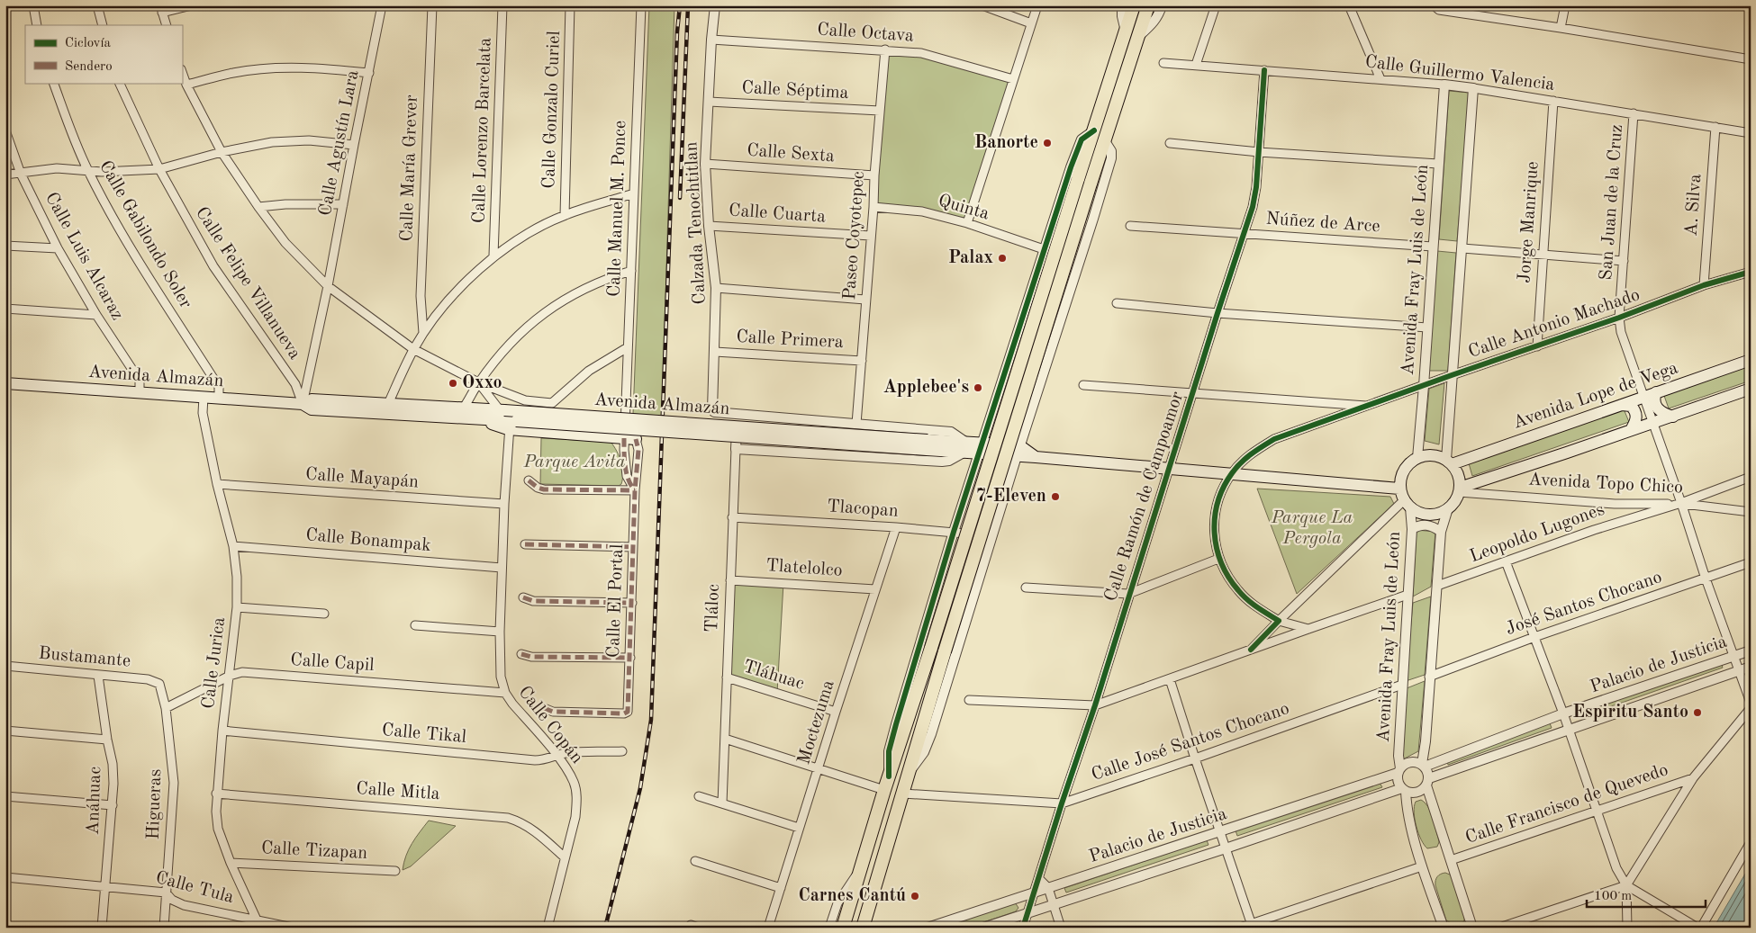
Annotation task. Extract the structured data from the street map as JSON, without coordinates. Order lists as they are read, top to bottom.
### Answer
{
  "streets": {
    "main road": ["Avenida Almazán", "Avenida Lope de Vega"],
    "street": [
      "Calle Octava",
      "Calle Guillermo Valencia",
      "Calle Séptima",
      "Calle Gonzalo Curiel",
      "Calle Lorenzo Barcelata",
      "Calle Agustín Lara",
      "Calle Sexta",
      "Calle María Grever",
      "San Juan de la Cruz",
      "A. Silva",
      "Quinta",
      "Calle Manuel M. Ponce",
      "Calle Cuarta",
      "Jorge Manrique",
      "Calzada Tenochtitlan",
      "Núñez de Arce",
      "Calle Gabilondo Soler",
      "Paseo Coyotepec",
      "Calle Luis Alcaraz",
      "Avenida Fray Luis de León",
      "Calle Felipe Villanueva",
      "Calle Antonio Machado",
      "Calle Primera",
      "Calle Mayapán",
      "Avenida Topo Chico",
      "Calle Ramón de Campoamor",
      "Tlacopan",
      "Leopoldo Lugones",
      "Calle Bonampak",
      "Tlatelolco",
      "Calle El Portal",
      "José Santos Chocano",
      "Tláloc",
      "Bustamante",
      "Calle Jurica",
      "Calle Capil",
      "Palacio de Justicia",
      "Tláhuac",
      "Moctezuma",
      "Calle Copán",
      "Calle Tikal",
      "Calle José Santos Chocano",
      "Calle Mitla",
      "Anáhuac",
      "Higueras",
      "Calle Francisco de Quevedo",
      "Calle Tizapan",
      "Calle Tula"
    ]
  },
  "crossings": [
    ["Calle Octava", "Calzada Tenochtitlan"],
    ["Calle Octava", "Paseo Coyotepec"],
    ["Calle Guillermo Valencia", "San Juan de la Cruz"],
    ["Calle Guillermo Valencia", "A. Silva"],
    ["Calle Guillermo Valencia", "Jorge Manrique"],
    ["Calle Guillermo Valencia", "Avenida Fray Luis de León"],
    ["Calle Guillermo Valencia", "Calle Ramón de Campoamor"],
    ["Calle Séptima", "Calzada Tenochtitlan"],
    ["Calle Séptima", "Paseo Coyotepec"],
    ["Calle Agustín Lara", "Calle Felipe Villanueva"],
    ["Calle Agustín Lara", "Avenida Almazán"],
    ["Calle Sexta", "Calzada Tenochtitlan"],
    ["Calle Sexta", "Paseo Coyotepec"],
    ["San Juan de la Cruz", "Calle Antonio Machado"],
    ["San Juan de la Cruz", "Avenida Lope de Vega"],
    ["San Juan de la Cruz", "Avenida Topo Chico"],
    ["San Juan de la Cruz", "Leopoldo Lugones"],
    ["San Juan de la Cruz", "José Santos Chocano"],
    ["San Juan de la Cruz", "Palacio de Justicia"],
    ["A. Silva", "Calle Antonio Machado"],
    ["Quinta", "Paseo Coyotepec"],
    ["Calle Manuel M. Ponce", "Calle El Portal"],
    ["Calle Cuarta", "Calzada Tenochtitlan"],
    ["Calle Cuarta", "Paseo Coyotepec"],
    ["Jorge Manrique", "Calle Antonio Machado"],
    ["Calzada Tenochtitlan", "Calle Primera"],
    ["Calzada Tenochtitlan", "Tláloc"],
    ["Núñez de Arce", "Avenida Fray Luis de León"],
    ["Núñez de Arce", "Calle Ramón de Campoamor"],
    ["Calle Gabilondo Soler", "Avenida Almazán"],
    ["Paseo Coyotepec", "Calle Primera"],
    ["Calle Luis Alcaraz", "Avenida Almazán"],
    ["Avenida Fray Luis de León", "Calle Antonio Machado"],
    ["Avenida Fray Luis de León", "Avenida Lope de Vega"],
    ["Avenida Fray Luis de León", "Avenida Topo Chico"],
    ["Avenida Fray Luis de León", "Palacio de Justicia"],
    ["Avenida Fray Luis de León", "Calle José Santos Chocano"],
    ["Calle Felipe Villanueva", "Avenida Almazán"],
    ["Calle Antonio Machado", "Calle Ramón de Campoamor"],
    ["Avenida Almazán", "Calle Jurica"],
    ["Avenida Almazán", "Calle Copán"],
    ["Avenida Lope de Vega", "Avenida Topo Chico"],
    ["Calle Mayapán", "Calle Jurica"],
    ["Calle Mayapán", "Calle Copán"],
    ["Avenida Topo Chico", "Leopoldo Lugones"],
    ["Calle Ramón de Campoamor", "Palacio de Justicia"],
    ["Calle Ramón de Campoamor", "Calle José Santos Chocano"],
    ["Tlacopan", "Tláloc"],
    ["Tlacopan", "Moctezuma"],
    ["Calle Bonampak", "Calle Jurica"],
    ["Calle Bonampak", "Calle Copán"],
    ["Tlatelolco", "Tláloc"],
    ["Tlatelolco", "Moctezuma"],
    ["Tláloc", "Tláhuac"],
    ["Bustamante", "Anáhuac"],
    ["Bustamante", "Higueras"],
    ["Calle Jurica", "Calle Capil"],
    ["Calle Jurica", "Calle Tikal"],
    ["Calle Jurica", "Calle Mitla"],
    ["Calle Jurica", "Calle Tizapan"],
    ["Calle Jurica", "Calle Tula"],
    ["Calle Capil", "Calle Copán"],
    ["Calle Capil", "Higueras"],
    ["Tláhuac", "Moctezuma"],
    ["Calle Copán", "Calle Tikal"],
    ["Calle Copán", "Calle Mitla"],
    ["Anáhuac", "Calle Tula"],
    ["Higueras", "Calle Tula"]
  ],
  "parks": ["Parque Avita", "Parque La Pergola"],
  "places": [
    "Banorte",
    "Palax",
    "Oxxo",
    "Applebee's",
    "7-Eleven",
    "Espiritu Santo",
    "Carnes Cantú"
  ],
  "legend": ["Ciclovía", "Sendero"],
  "scale_bar": "100 m"
}
